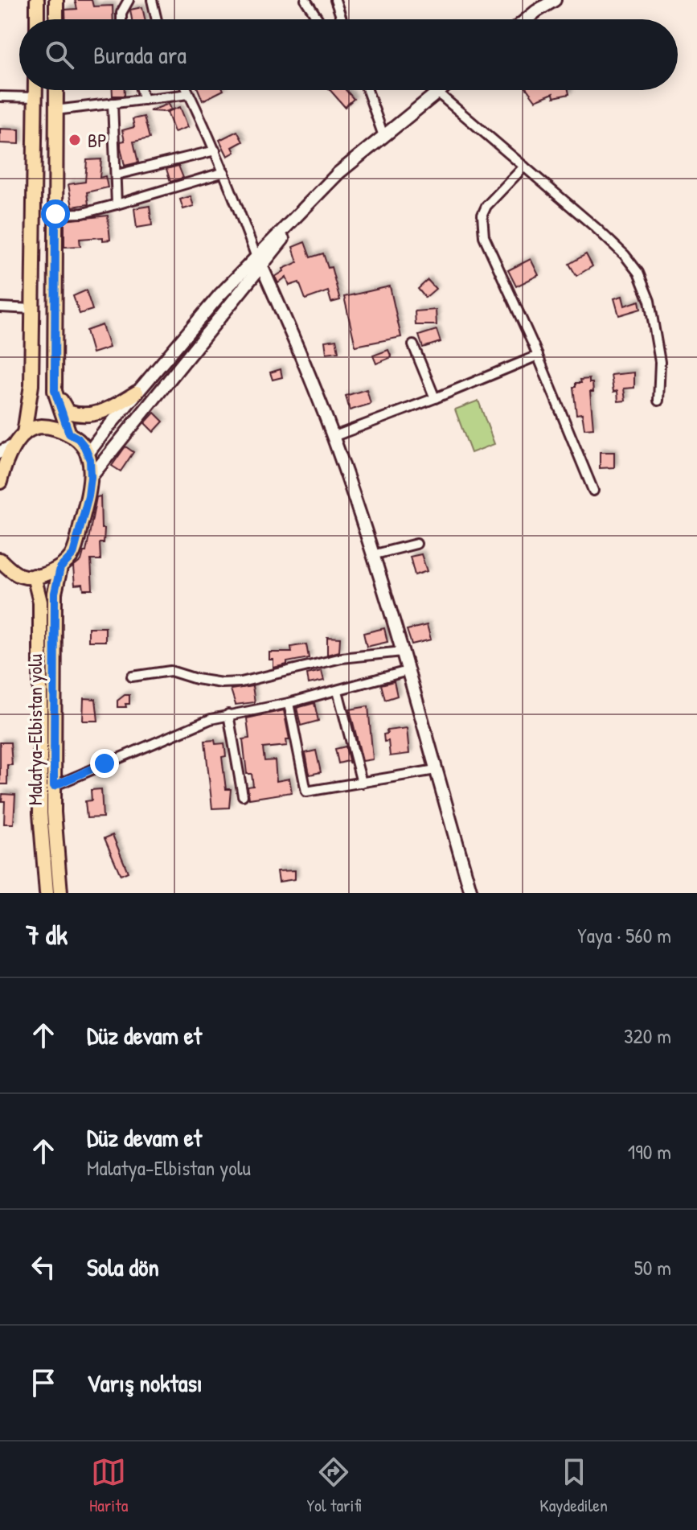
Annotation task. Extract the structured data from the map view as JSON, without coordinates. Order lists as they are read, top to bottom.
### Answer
{
  "streets": {
    "main road": ["Malatya-Elbistan yolu"]
  },
  "places": ["BP"],
  "page": {
    "search": "Burada ara",
    "heading": ["7 dk", "Yaya · 560 m"],
    "list": [
      ["Düz devam et", "320 m"],
      ["Düz devam et", "Malatya-Elbistan yolu", "190 m"],
      ["Sola dön", "50 m"],
      "Varış noktası"
    ],
    "nav": ["Harita", "Yol tarifi", "Kaydedilen"]
  }
}
